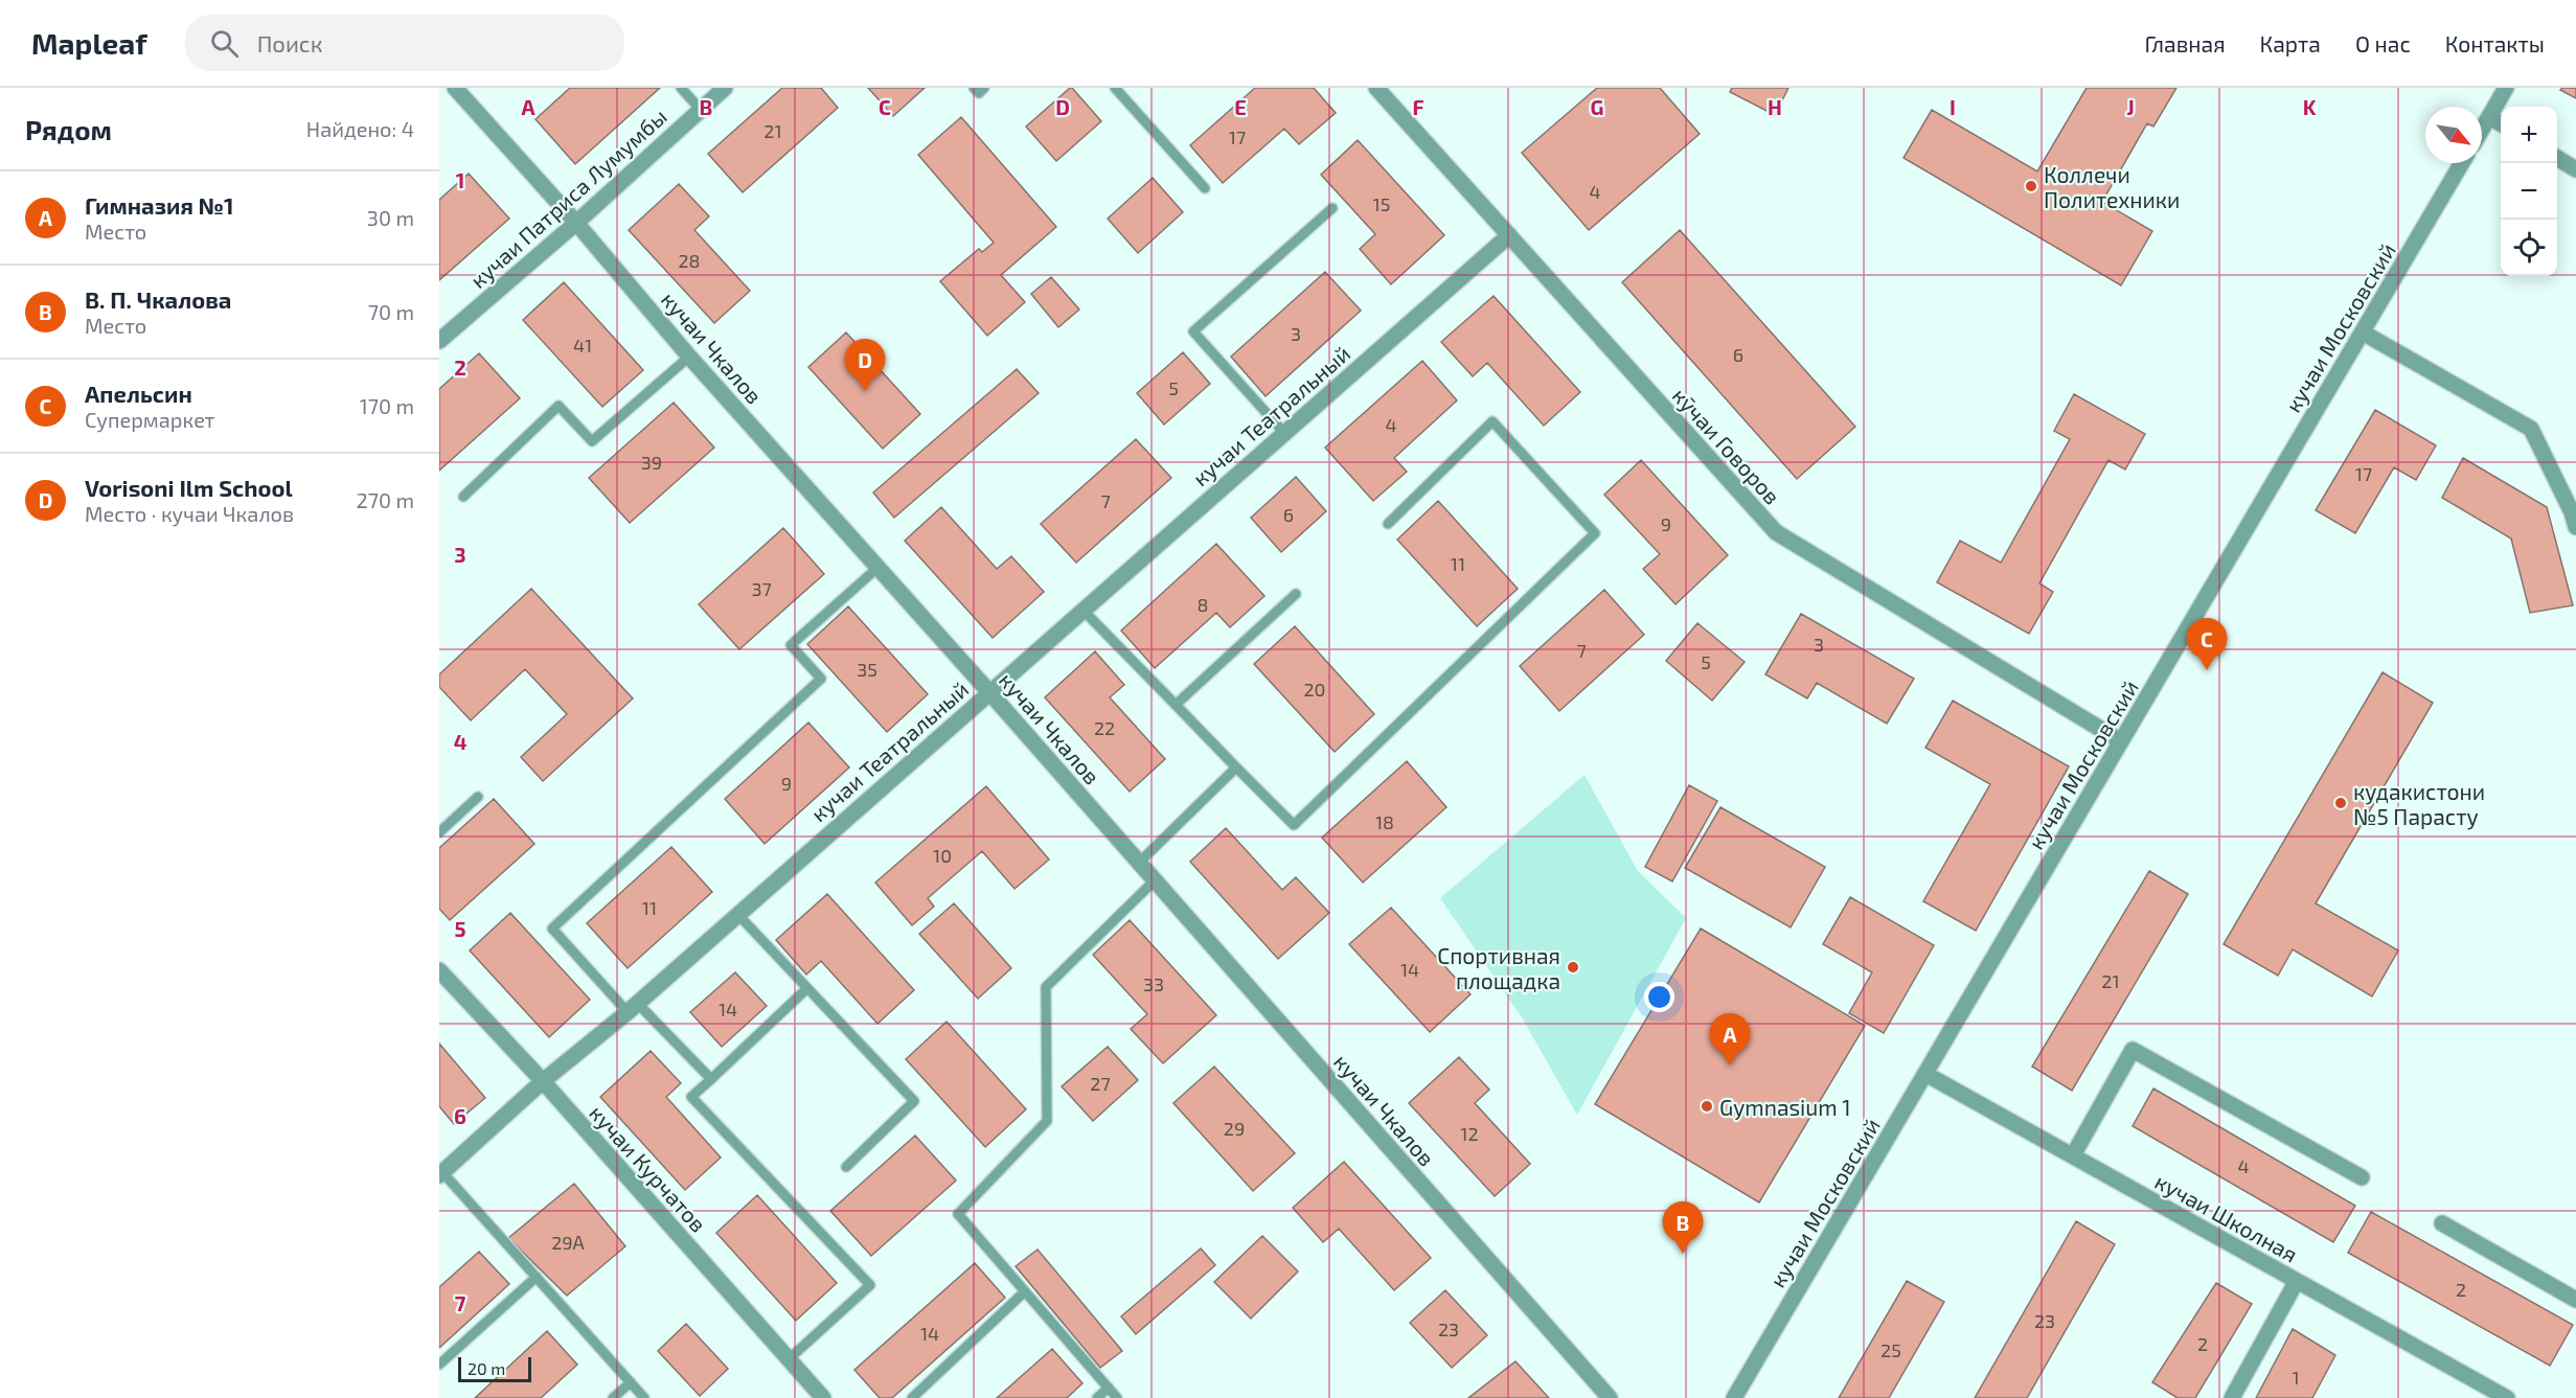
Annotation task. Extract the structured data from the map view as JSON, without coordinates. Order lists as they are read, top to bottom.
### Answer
{
  "streets": {
    "street": [
      "кучаи Патриса Лумумбы",
      "кучаи Московский",
      "кучаи Чкалов",
      "кучаи Театральный",
      "кӯчаи Говоров",
      "кучаи Курчатов",
      "кучаи Школная"
    ]
  },
  "crossings": [
    ["кучаи Патриса Лумумбы", "кучаи Чкалов"],
    ["кучаи Московский", "кӯчаи Говоров"],
    ["кучаи Московский", "кучаи Школная"],
    ["кучаи Чкалов", "кучаи Театральный"],
    ["кучаи Театральный", "кӯчаи Говоров"],
    ["кучаи Театральный", "кучаи Курчатов"]
  ],
  "places": [
    "Коллечи Политехники",
    "кудакистони №5 Парасту",
    "Спортивная площадка",
    "Gymnasium 1"
  ],
  "house_numbers": [
    "21",
    "17",
    "4",
    "15",
    "28",
    "3",
    "41",
    "6",
    "5",
    "4",
    "39",
    "17",
    "7",
    "6",
    "9",
    "11",
    "37",
    "8",
    "3",
    "7",
    "5",
    "35",
    "20",
    "22",
    "9",
    "18",
    "10",
    "11",
    "14",
    "21",
    "33",
    "14",
    "27",
    "29",
    "12",
    "4",
    "29А",
    "2",
    "23",
    "23",
    "14",
    "2",
    "25",
    "1"
  ],
  "scale_bar": "20 m",
  "north": "bottom right",
  "page": {
    "header": "Mapleaf",
    "search": "Поиск",
    "nav": [
      "Главная",
      "Карта",
      "О нас",
      "Контакты"
    ],
    "heading": ["Рядом", "Найдено: 4"],
    "map_buttons": ["+", "−"],
    "list": [
      {
        "mark": "A",
        "name": "Гимназия №1",
        "note": "Место",
        "value": "30 m"
      },
      {
        "mark": "B",
        "name": "В. П. Чкалова",
        "note": "Место",
        "value": "70 m"
      },
      {
        "mark": "C",
        "name": "Апельсин",
        "note": "Супермаркет",
        "value": "170 m"
      },
      {
        "mark": "D",
        "name": "Vorisoni Ilm School",
        "note": "Место · кучаи Чкалов",
        "value": "270 m"
      }
    ],
    "pins": [
      "D",
      "C",
      "A",
      "B"
    ],
    "scale": "20 m"
  },
  "grid": {
    "columns": [
      "A",
      "B",
      "C",
      "D",
      "E",
      "F",
      "G",
      "H",
      "I",
      "J",
      "K"
    ],
    "rows": [
      "1",
      "2",
      "3",
      "4",
      "5",
      "6",
      "7"
    ]
  }
}
